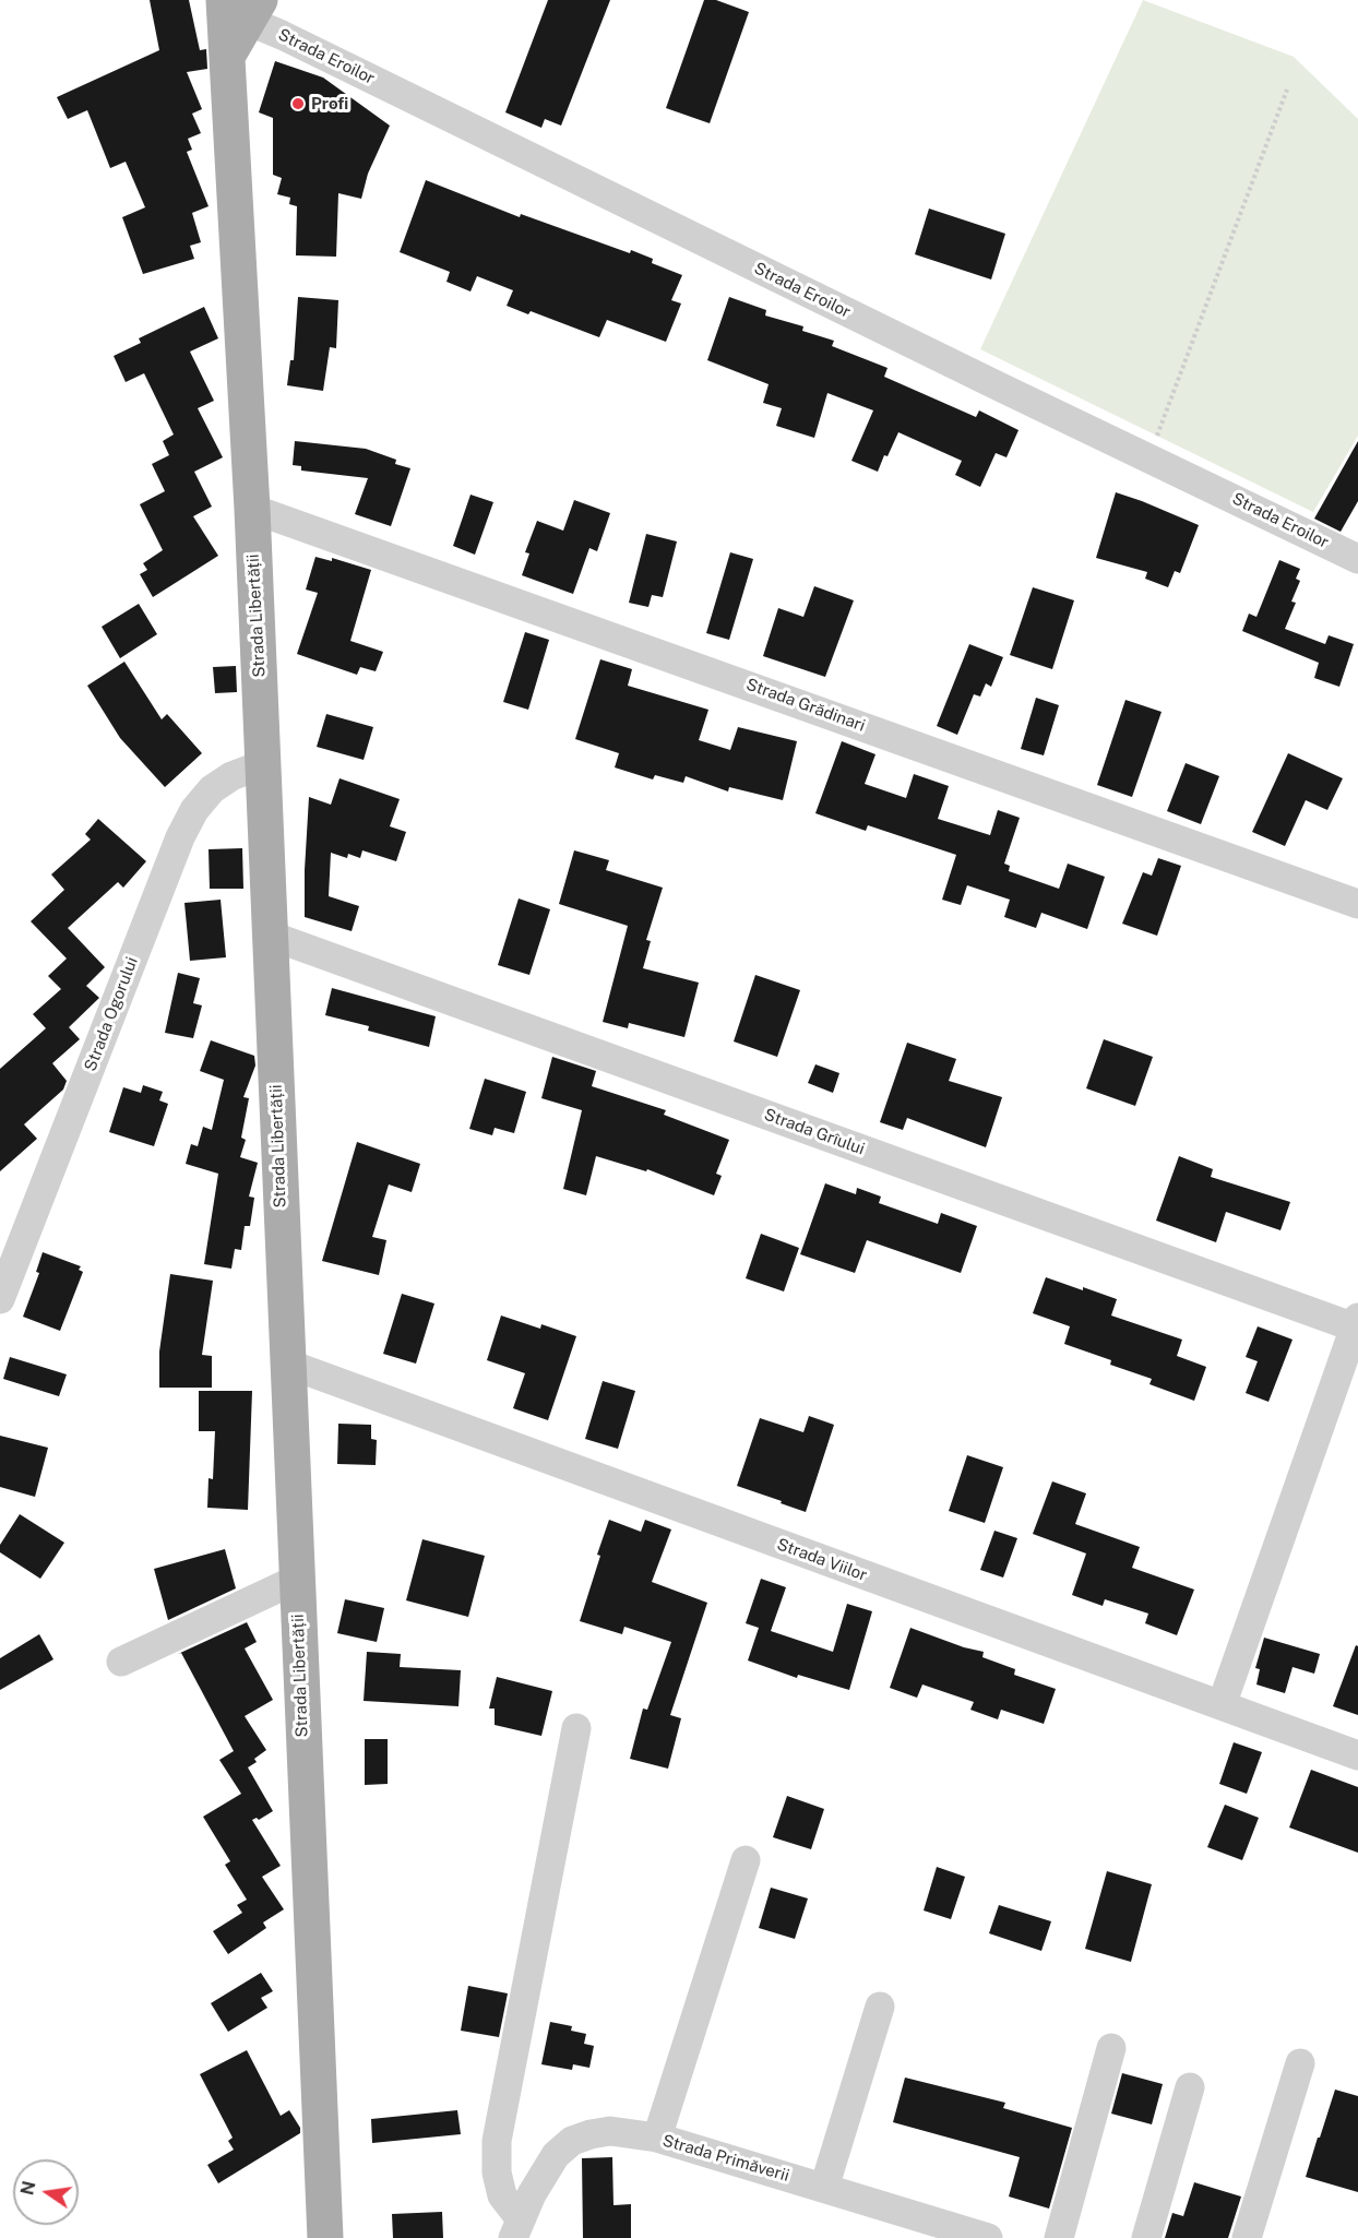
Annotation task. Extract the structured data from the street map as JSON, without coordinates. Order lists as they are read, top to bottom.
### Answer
{
  "streets": {
    "main road": ["Strada Libertății"],
    "street": [
      "Strada Eroilor",
      "Strada Grădinari",
      "Strada Ogorului",
      "Strada Grîului",
      "Strada Viilor",
      "Strada Primăverii"
    ]
  },
  "crossings": [
    ["Strada Eroilor", "Strada Libertății"],
    ["Strada Libertății", "Strada Grădinari"],
    ["Strada Libertății", "Strada Ogorului"],
    ["Strada Libertății", "Strada Grîului"],
    ["Strada Libertății", "Strada Viilor"]
  ],
  "places": ["Profi"],
  "north": "left"
}
